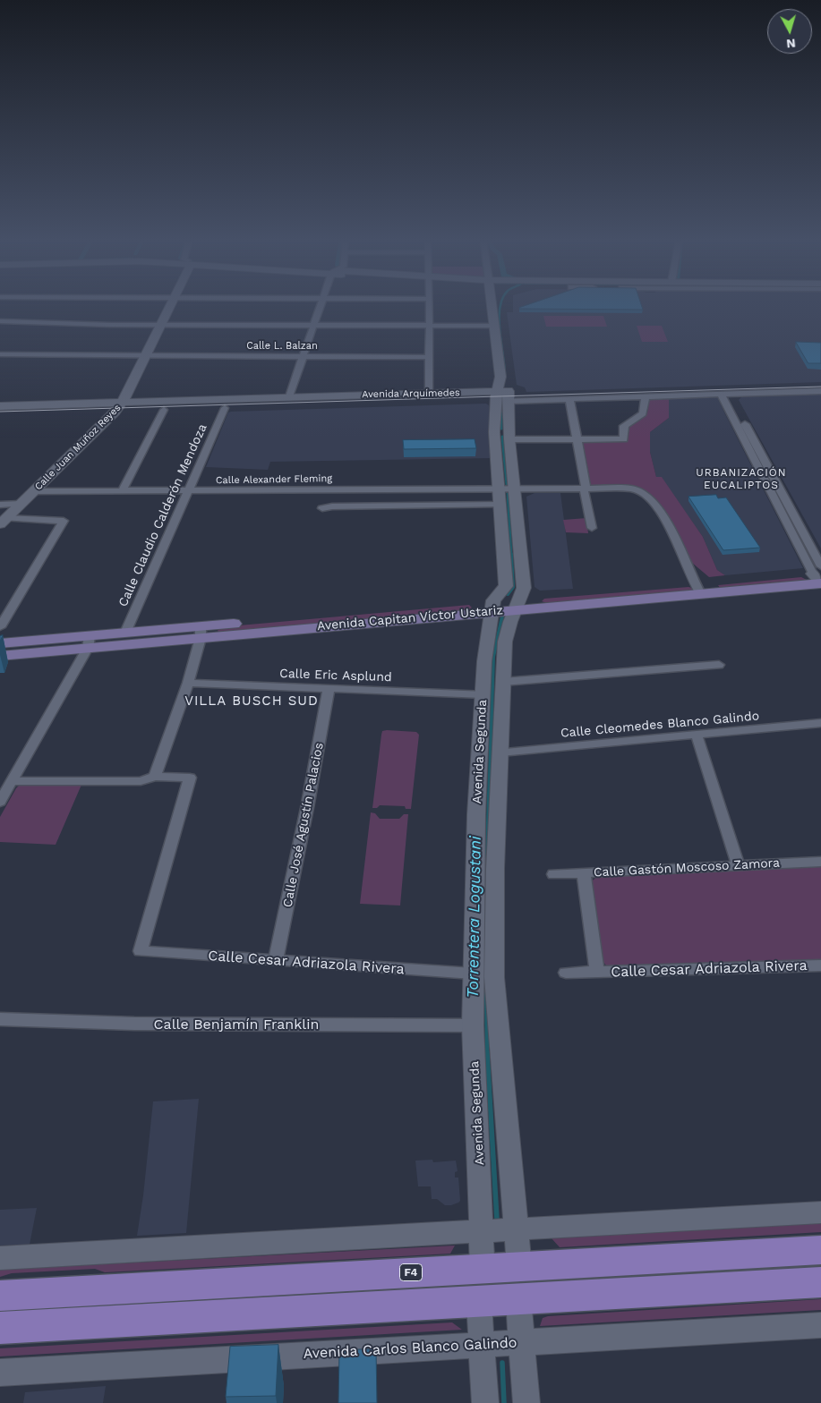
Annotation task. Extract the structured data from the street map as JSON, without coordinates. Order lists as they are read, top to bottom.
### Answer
{
  "streets": {
    "highway": ["F4"],
    "main road": [
      "Avenida Arquímedes",
      "Calle Juan Muñoz Reyes",
      "Avenida Capitan Víctor Ustariz",
      "Avenida Segunda",
      "Avenida Carlos Blanco Galindo"
    ],
    "street": [
      "Calle L. Balzan",
      "Calle Alexander Fleming",
      "Calle Claudio Calderón Mendoza",
      "Calle Eric Asplund",
      "Calle Cleomedes Blanco Galindo",
      "Calle José Agustín Palacios",
      "Calle Gastón Moscoso Zamora",
      "Calle Cesar Adriazola Rivera",
      "Calle Benjamín Franklin"
    ]
  },
  "crossings": [
    ["Calle L. Balzan", "Calle Juan Muñoz Reyes"],
    ["Avenida Arquímedes", "Calle Juan Muñoz Reyes"],
    ["Avenida Arquímedes", "Calle Claudio Calderón Mendoza"],
    ["Avenida Arquímedes", "Avenida Segunda"],
    ["Calle Juan Muñoz Reyes", "Calle Alexander Fleming"],
    ["Calle Alexander Fleming", "Calle Claudio Calderón Mendoza"],
    ["Calle Alexander Fleming", "Avenida Capitan Víctor Ustariz"],
    ["Calle Alexander Fleming", "Avenida Segunda"],
    ["Calle Claudio Calderón Mendoza", "Avenida Capitan Víctor Ustariz"],
    ["Avenida Capitan Víctor Ustariz", "Avenida Segunda"],
    ["Calle Eric Asplund", "Avenida Segunda"],
    ["Calle Eric Asplund", "Calle José Agustín Palacios"],
    ["Calle Cleomedes Blanco Galindo", "Avenida Segunda"],
    ["Avenida Segunda", "Calle Cesar Adriazola Rivera"],
    ["Avenida Segunda", "Calle Benjamín Franklin"],
    ["Avenida Segunda", "F4"],
    ["Calle José Agustín Palacios", "Calle Cesar Adriazola Rivera"],
    ["Calle Gastón Moscoso Zamora", "Calle Cesar Adriazola Rivera"]
  ],
  "districts": ["URBANIZACIÓN EUCALIPTOS", "VILLA BUSCH SUD"],
  "water": ["Torrentera Logustani"],
  "north": "bottom"
}
